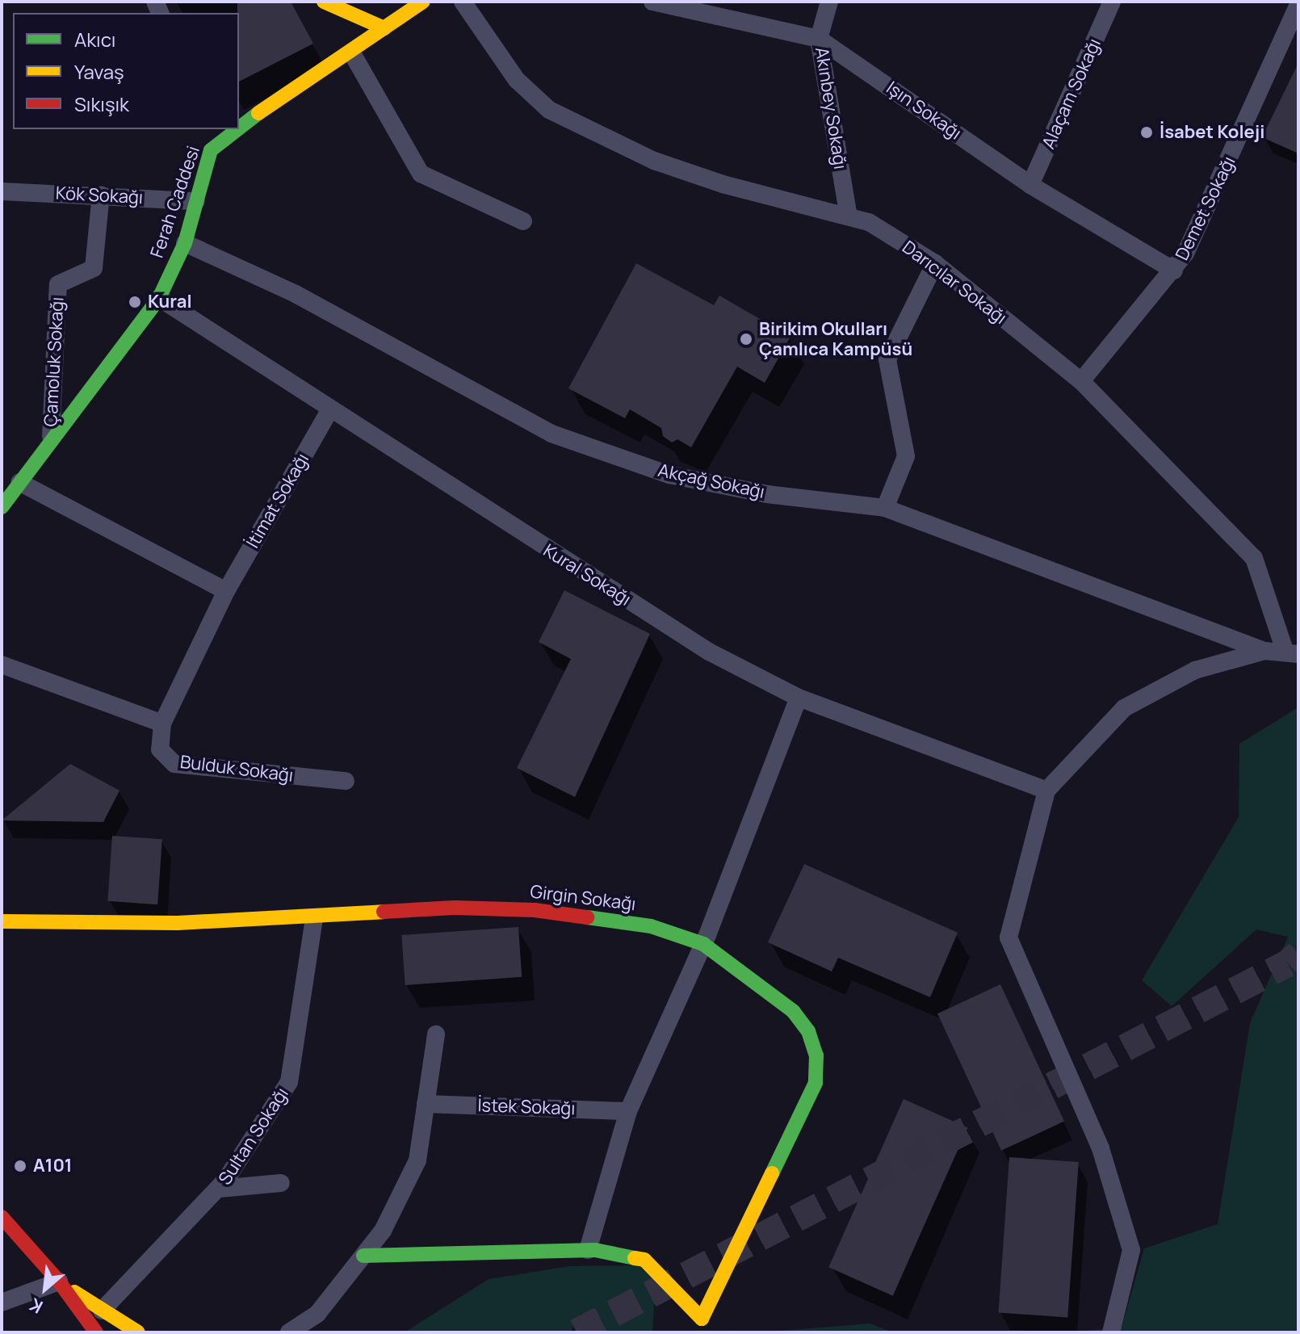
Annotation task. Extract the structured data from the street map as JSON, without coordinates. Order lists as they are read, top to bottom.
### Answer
{
  "streets": {
    "street": [
      "Alaçam Sokağı",
      "Akınbey Sokağı",
      "Işın Sokağı",
      "Kök Sokağı",
      "Ferah Caddesi",
      "Demet Sokağı",
      "Darıcılar Sokağı",
      "Çamoluk Sokağı",
      "Akçağ Sokağı",
      "İtimat Sokağı",
      "Kural Sokağı",
      "Bulduk Sokağı",
      "Girgin Sokağı",
      "İstek Sokağı",
      "Sultan Sokağı"
    ]
  },
  "crossings": [
    ["Alaçam Sokağı", "Işın Sokağı"],
    ["Akınbey Sokağı", "Işın Sokağı"],
    ["Akınbey Sokağı", "Darıcılar Sokağı"],
    ["Işın Sokağı", "Demet Sokağı"],
    ["Kök Sokağı", "Ferah Caddesi"],
    ["Kök Sokağı", "Çamoluk Sokağı"],
    ["Ferah Caddesi", "Çamoluk Sokağı"],
    ["Ferah Caddesi", "Akçağ Sokağı"],
    ["Ferah Caddesi", "Kural Sokağı"],
    ["Demet Sokağı", "Darıcılar Sokağı"],
    ["İtimat Sokağı", "Kural Sokağı"],
    ["İtimat Sokağı", "Bulduk Sokağı"],
    ["Girgin Sokağı", "Sultan Sokağı"]
  ],
  "places": [
    "İsabet Koleji",
    "Kural",
    "Birikim Okulları Çamlıca Kampüsü",
    "A101"
  ],
  "legend": ["Akıcı", "Yavaş", "Sıkışık"],
  "north": "bottom left"
}
